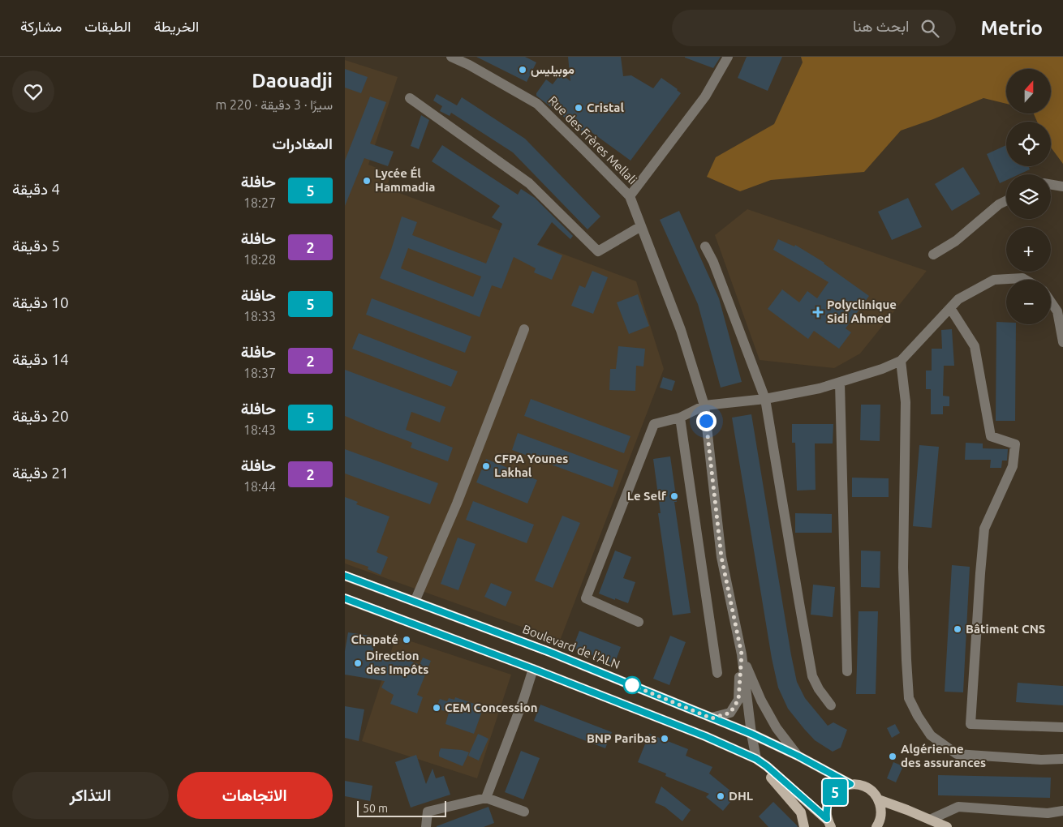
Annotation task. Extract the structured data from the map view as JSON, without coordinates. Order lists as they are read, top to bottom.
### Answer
{
  "streets": {
    "main road": ["Boulevard de l'ALN"],
    "street": ["Rue des Frères Mellali"]
  },
  "places": {
    "other": [
      "موبيليس",
      "Cristal",
      "Lycée Él Hammadia",
      "CFPA Younes Lakhal",
      "Le Self",
      "Bâtiment CNS",
      "Chapaté",
      "Direction des Impôts",
      "CEM Concession",
      "BNP Paribas",
      "Algérienne des assurances",
      "DHL"
    ],
    "health": ["Polyclinique Sidi Ahmed"]
  },
  "lines": ["bus line 5"],
  "scale_bar": "50 m",
  "north": "top",
  "page": {
    "header": "Metrio",
    "search": "ابحث هنا",
    "nav": ["الخريطة", "الطبقات", "مشاركة"],
    "on_map": "5",
    "heading": [
      ["Daouadji", "سيرًا · 3 دقيقة · 220 m"],
      "المغادرات"
    ],
    "map_buttons": ["+", "−"],
    "list": [
      {
        "mark": "5",
        "name": "حافلة",
        "note": "18:27",
        "value": "4 دقيقة"
      },
      {
        "mark": "2",
        "name": "حافلة",
        "note": "18:28",
        "value": "5 دقيقة"
      },
      {
        "mark": "5",
        "name": "حافلة",
        "note": "18:33",
        "value": "10 دقيقة"
      },
      {
        "mark": "2",
        "name": "حافلة",
        "note": "18:37",
        "value": "14 دقيقة"
      },
      {
        "mark": "5",
        "name": "حافلة",
        "note": "18:43",
        "value": "20 دقيقة"
      },
      {
        "mark": "2",
        "name": "حافلة",
        "note": "18:44",
        "value": "21 دقيقة"
      }
    ],
    "buttons": ["الاتجاهات", "التذاكر"],
    "scale": "50 m"
  }
}
